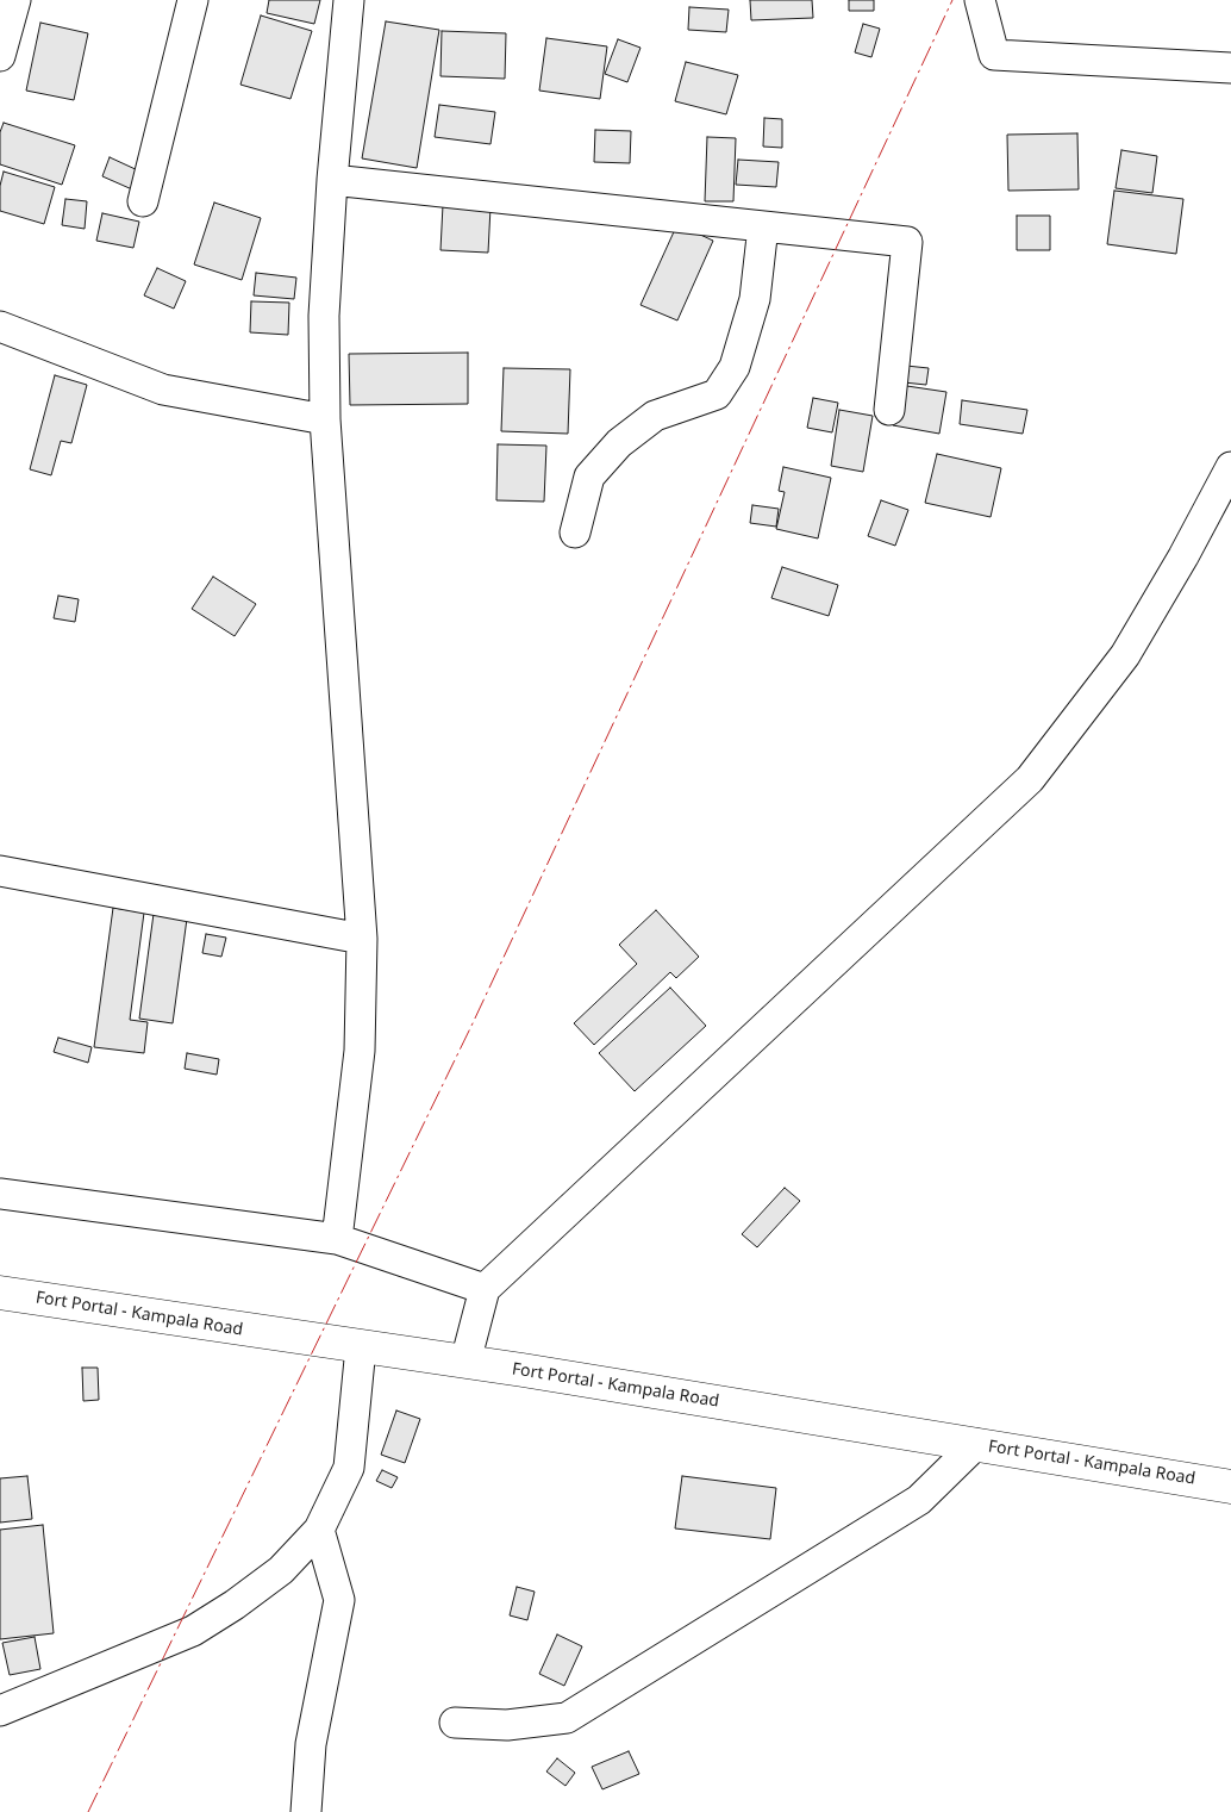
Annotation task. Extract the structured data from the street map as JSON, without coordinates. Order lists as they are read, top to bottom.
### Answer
{
  "streets": {
    "main road": ["Fort Portal - Kampala Road"]
  }
}
